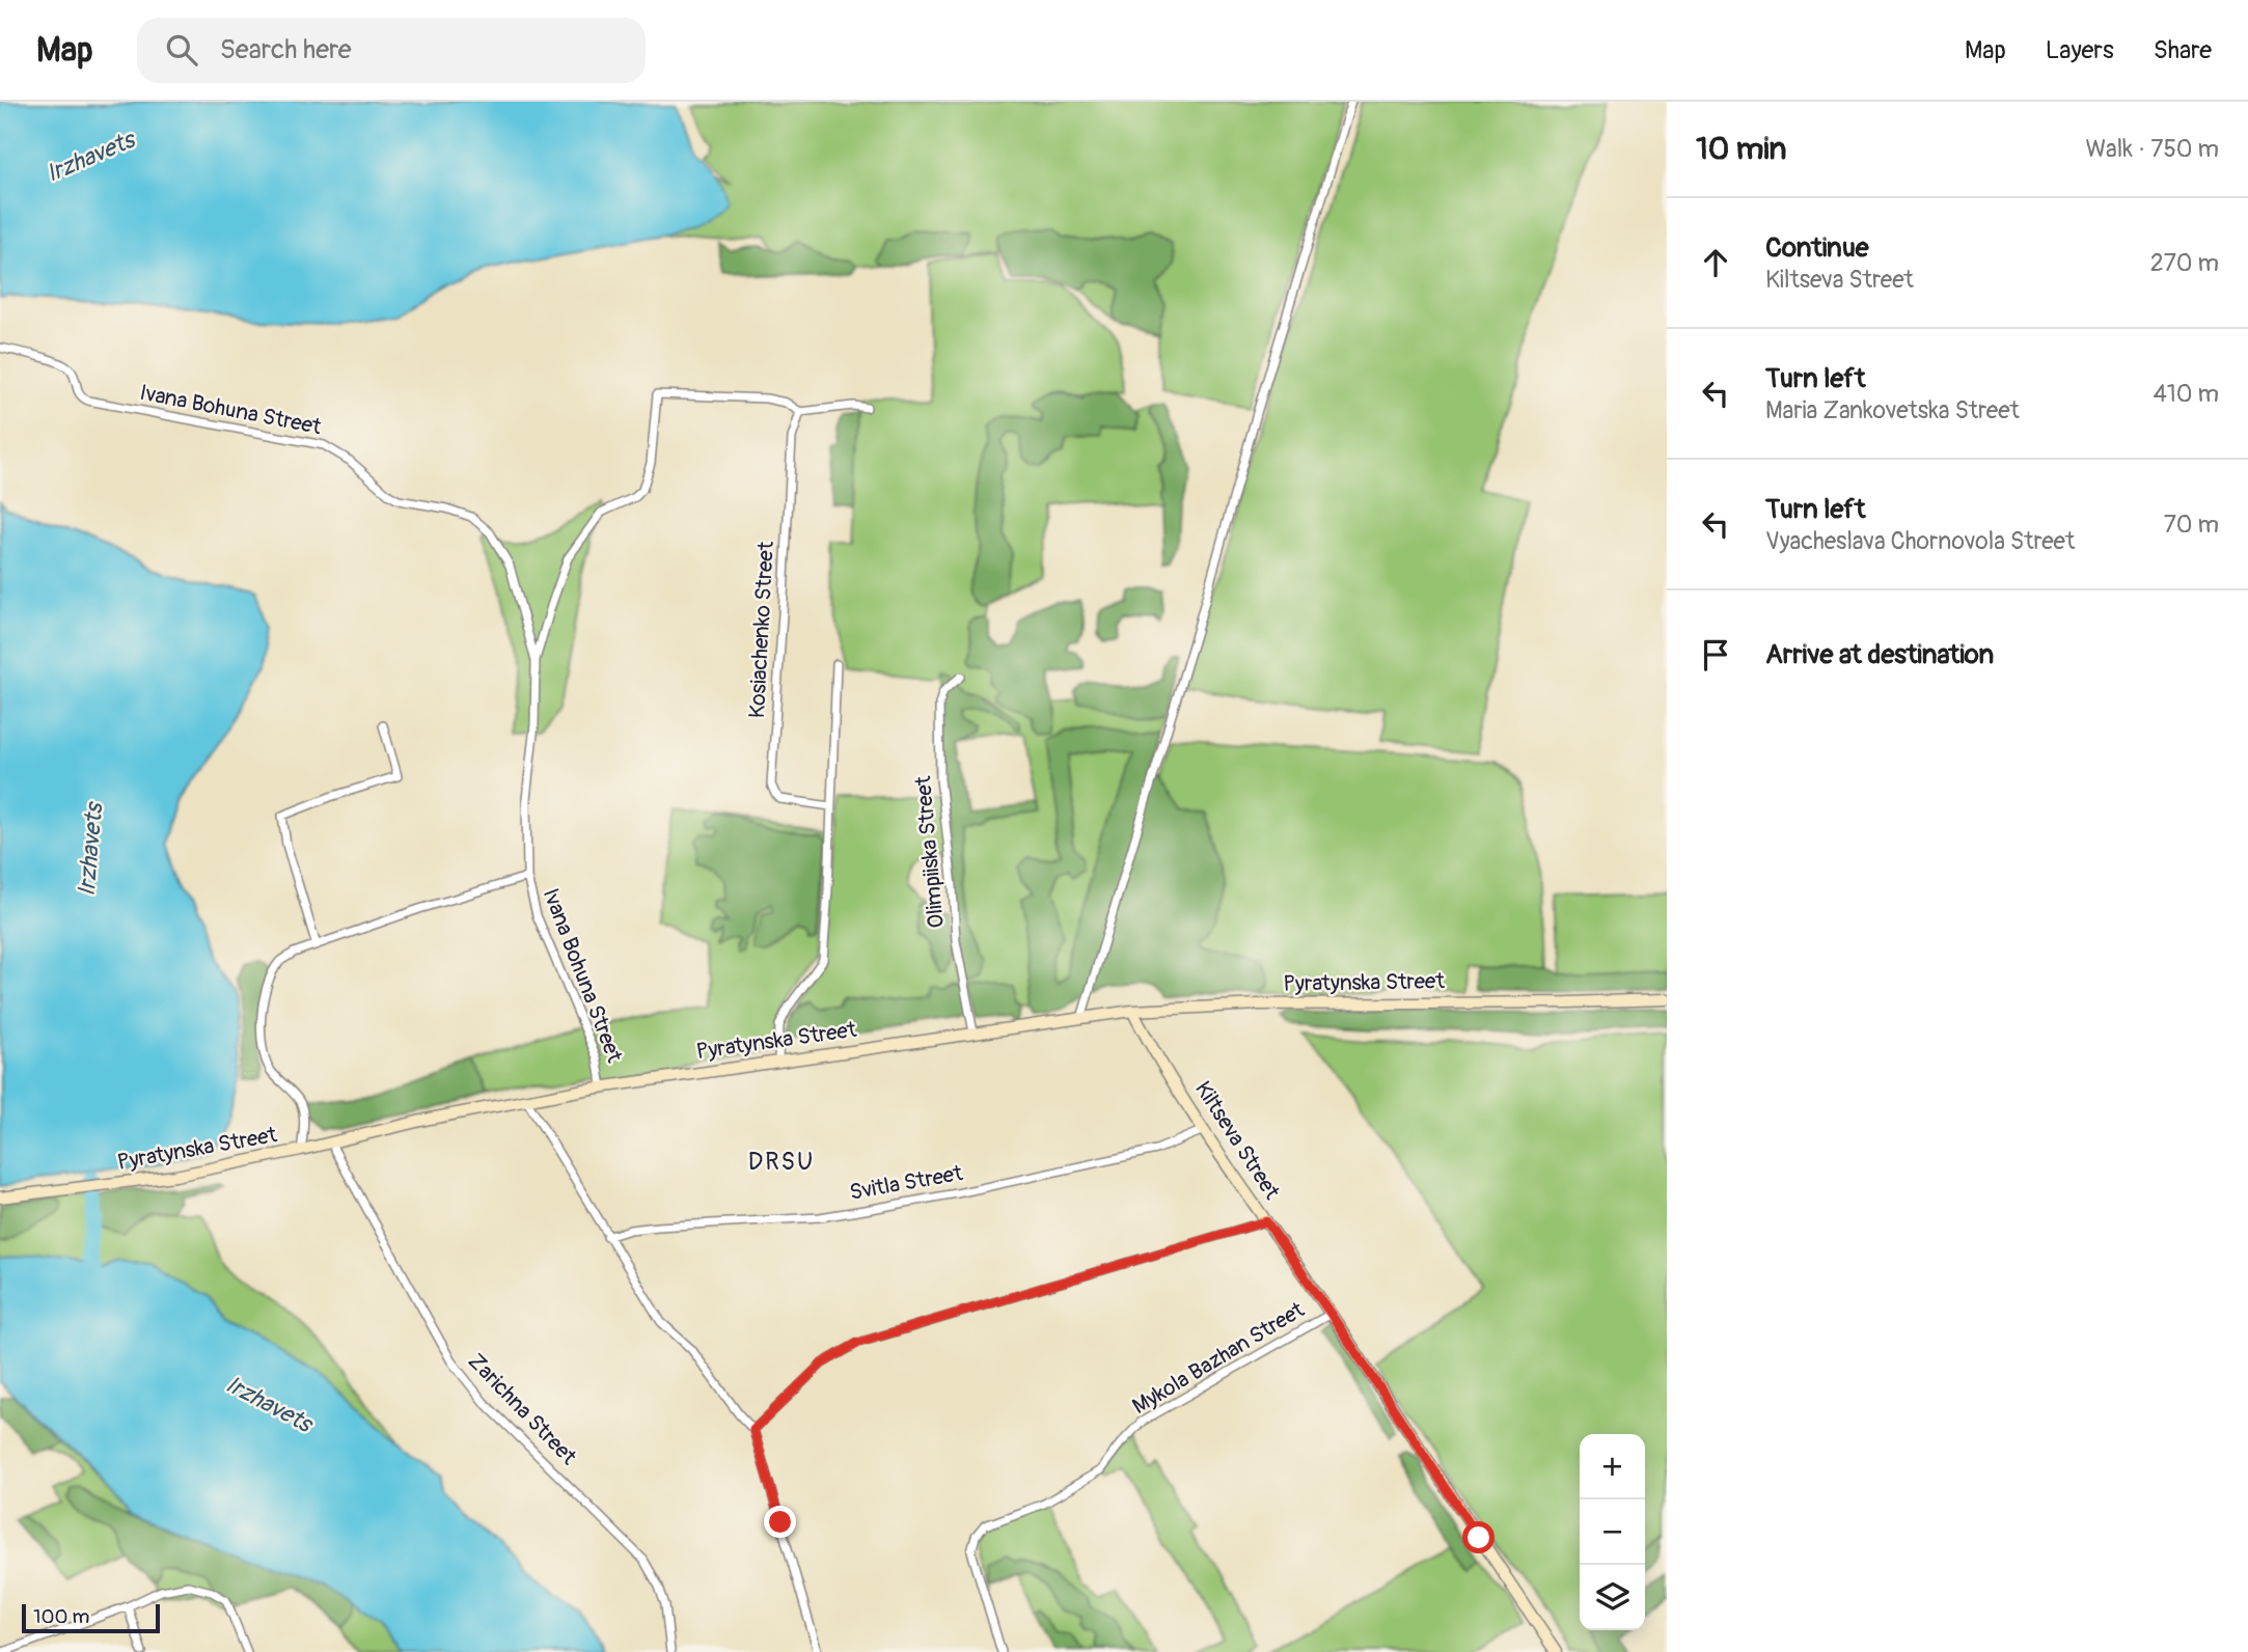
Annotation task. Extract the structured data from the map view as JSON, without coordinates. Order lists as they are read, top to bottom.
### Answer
{
  "streets": {
    "street": [
      "Ivana Bohuna Street",
      "Kosiachenko Street",
      "Olimpiiska Street",
      "Pyratynska Street",
      "Kiltseva Street",
      "Svitla Street",
      "Mykola Bazhan Street",
      "Zarichna Street"
    ]
  },
  "crossings": [
    ["Ivana Bohuna Street", "Kosiachenko Street"],
    ["Ivana Bohuna Street", "Pyratynska Street"],
    ["Olimpiiska Street", "Pyratynska Street"],
    ["Pyratynska Street", "Kiltseva Street"],
    ["Pyratynska Street", "Zarichna Street"],
    ["Kiltseva Street", "Svitla Street"],
    ["Kiltseva Street", "Mykola Bazhan Street"]
  ],
  "districts": ["DRSU"],
  "water": ["Irzhavets"],
  "scale_bar": "100 m",
  "page": {
    "header": "Map",
    "search": "Search here",
    "nav": ["Map", "Layers", "Share"],
    "heading": ["10 min", "Walk · 750 m"],
    "list": [
      ["Continue", "Kiltseva Street", "270 m"],
      ["Turn left", "Maria Zankovetska Street", "410 m"],
      ["Turn left", "Vyacheslava Chornovola Street", "70 m"],
      "Arrive at destination"
    ],
    "map_buttons": ["+", "−"],
    "scale": "100 m"
  }
}
